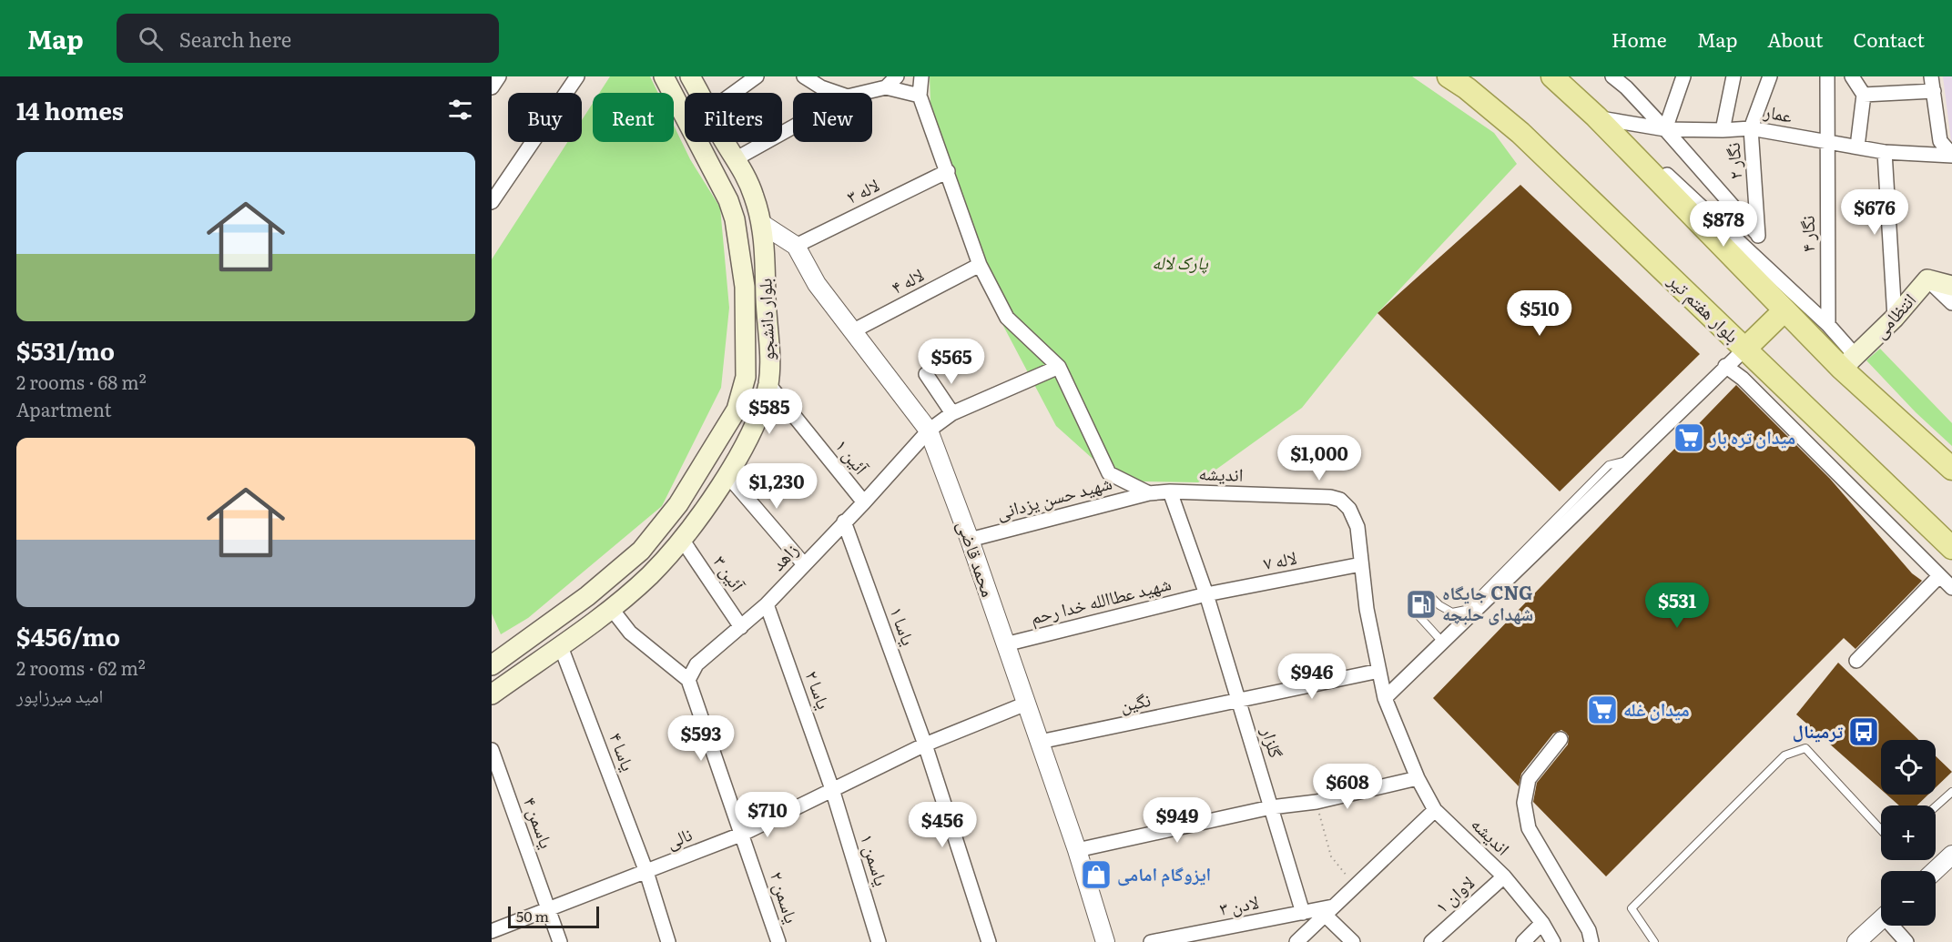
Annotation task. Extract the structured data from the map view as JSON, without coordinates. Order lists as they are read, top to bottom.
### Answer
{
  "streets": {
    "main road": ["بلوار هفتم تیر", "انتظامی", "بلوار دانشجو"],
    "street": [
      "عمار",
      "نگار ۲",
      "لاله ۳",
      "نگار ۴",
      "لاله ۴",
      "آئین ۱",
      "اندیشه",
      "شهید حسن یزدانی",
      "زاهد",
      "محمد قاضی",
      "لاله ۷",
      "آئین ۳",
      "شهید عطاالله خدا رحم",
      "یاسا ۱",
      "یاسا ۲",
      "نگین",
      "گلزار",
      "یاسا ۴",
      "یاسمن ۴",
      "نالی",
      "یاسمن ۱",
      "لاوان ۱",
      "یاسمن ۲",
      "لادن ۳"
    ]
  },
  "crossings": [
    ["عمار", "نگار ۲"],
    ["عمار", "نگار ۴"],
    ["لاله ۳", "محمد قاضی"],
    ["لاله ۴", "محمد قاضی"],
    ["بلوار دانشجو", "آئین ۱"],
    ["بلوار دانشجو", "محمد قاضی"],
    ["بلوار دانشجو", "آئین ۳"],
    ["بلوار دانشجو", "یاسا ۴"],
    ["آئین ۱", "زاهد"],
    ["اندیشه", "شهید حسن یزدانی"],
    ["اندیشه", "لاله ۷"],
    ["اندیشه", "نگین"],
    ["اندیشه", "گلزار"],
    ["اندیشه", "لاوان ۱"],
    ["شهید حسن یزدانی", "محمد قاضی"],
    ["زاهد", "محمد قاضی"],
    ["زاهد", "آئین ۳"],
    ["زاهد", "یاسا ۱"],
    ["زاهد", "یاسا ۲"],
    ["زاهد", "یاسمن ۲"],
    ["محمد قاضی", "شهید عطاالله خدا رحم"],
    ["محمد قاضی", "نگین"],
    ["محمد قاضی", "نالی"],
    ["لاله ۷", "شهید عطاالله خدا رحم"],
    ["لاله ۷", "گلزار"],
    ["شهید عطاالله خدا رحم", "گلزار"],
    ["یاسا ۱", "نالی"],
    ["یاسا ۲", "نالی"],
    ["یاسا ۲", "یاسمن ۱"],
    ["نگین", "گلزار"],
    ["گلزار", "لادن ۳"],
    ["یاسا ۴", "نالی"],
    ["یاسمن ۴", "نالی"],
    ["نالی", "یاسمن ۱"],
    ["نالی", "یاسمن ۲"]
  ],
  "parks": ["پارک لاله"],
  "places": {
    "supermarket": ["میدان تره بار", "میدان غله"],
    "fuel station": ["جایگاه CNG شهدای حلبچه"],
    "bus stop": ["ترمینال"],
    "shop": ["ایزوگام امامی"]
  },
  "scale_bar": "50 m",
  "page": {
    "header": "Map",
    "search": "Search here",
    "nav": [
      "Home",
      "Map",
      "About",
      "Contact"
    ],
    "heading": "14 homes",
    "chip": [
      "Buy",
      "Rent",
      "Filters",
      "New"
    ],
    "list": [
      {
        "name": "$531/mo",
        "note": "2 rooms · 68 m² · Apartment"
      },
      {
        "name": "$456/mo",
        "note": "2 rooms · 62 m² · امید میرزاپور"
      }
    ],
    "price": [
      "$676",
      "$878",
      "$510",
      "$565",
      "$585",
      "$1,000",
      "$1,230",
      "$531",
      "$946",
      "$593",
      "$608",
      "$710",
      "$949",
      "$456"
    ],
    "map_buttons": ["+", "−"],
    "scale": "50 m"
  }
}
